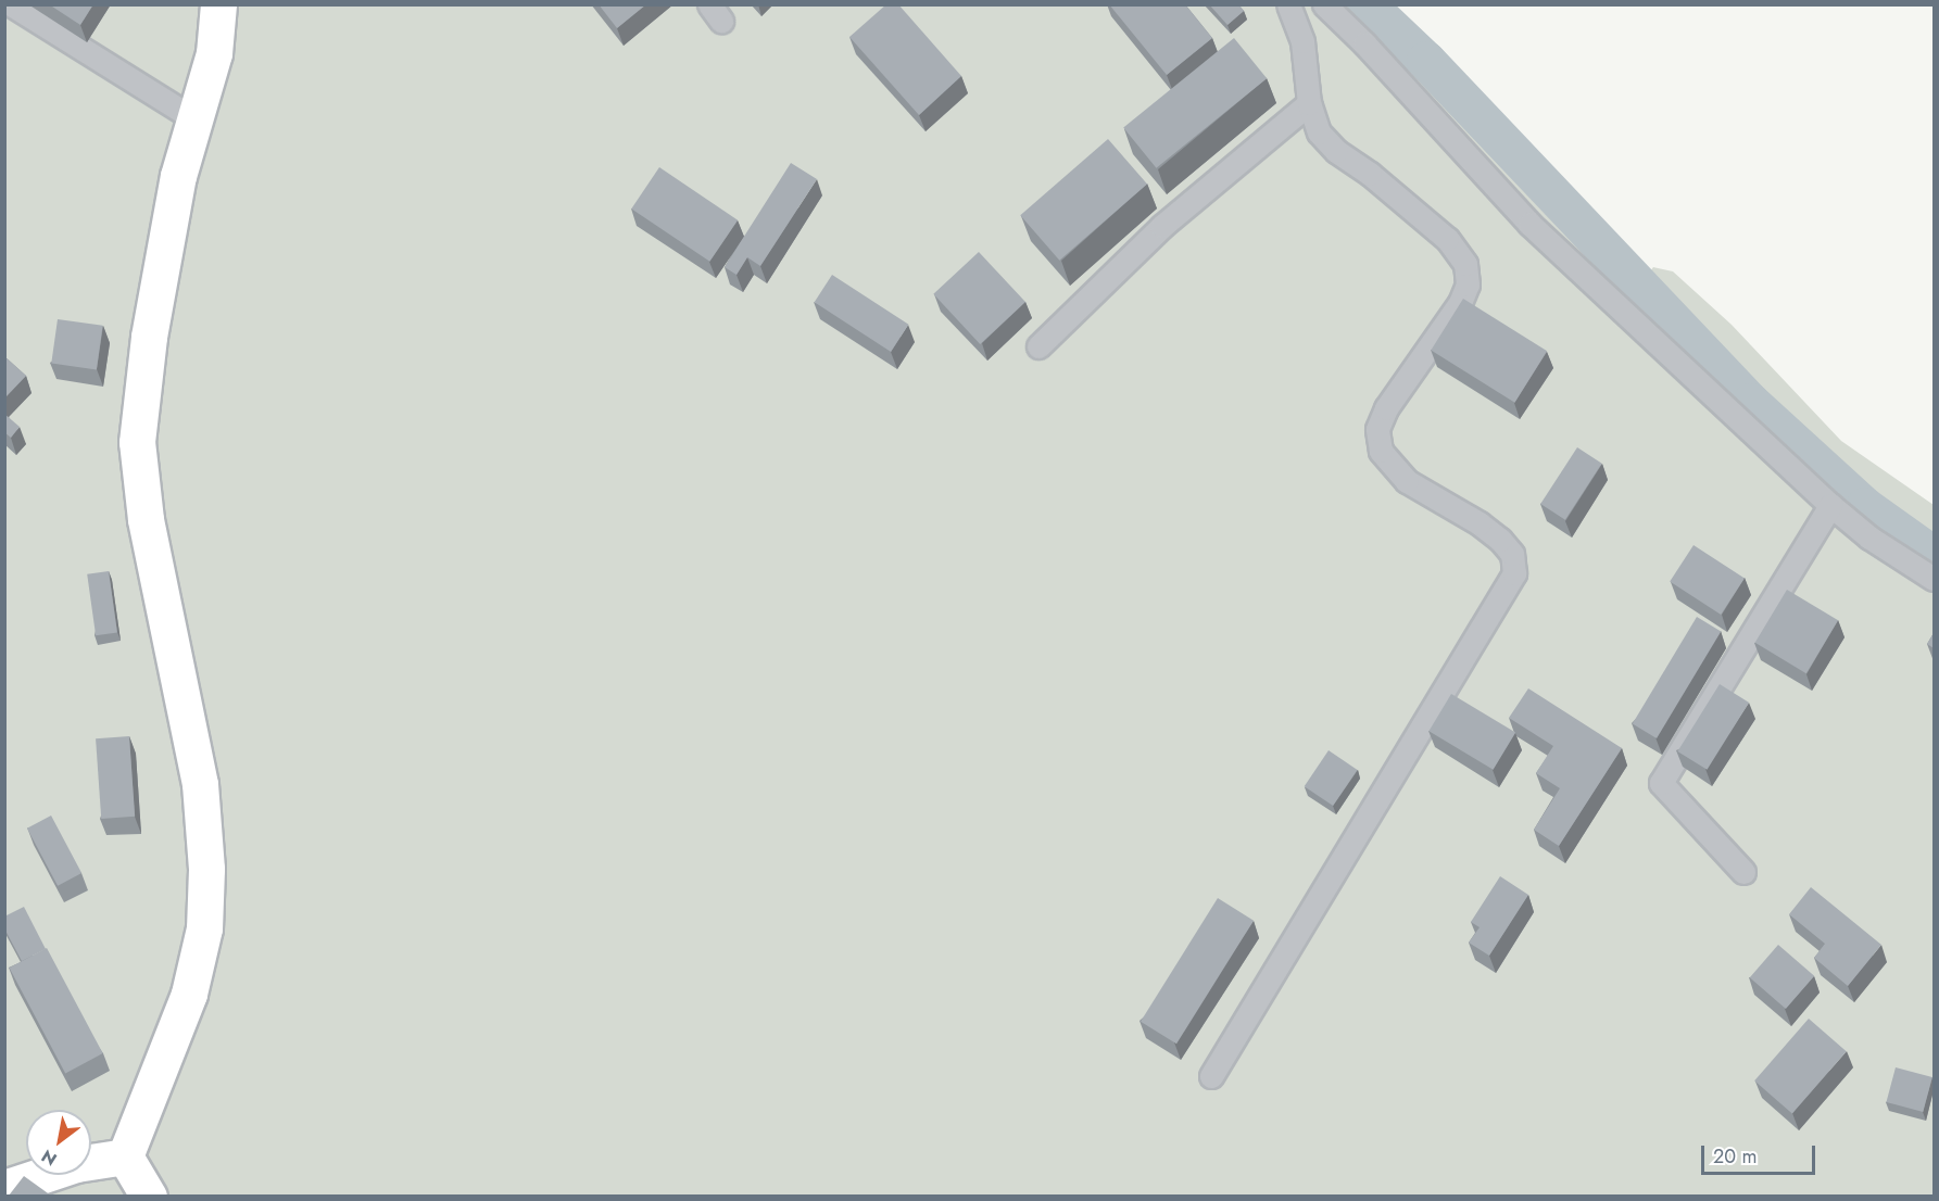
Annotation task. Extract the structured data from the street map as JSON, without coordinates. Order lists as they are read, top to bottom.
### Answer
{
  "scale_bar": "20 m",
  "north": "bottom left"
}
